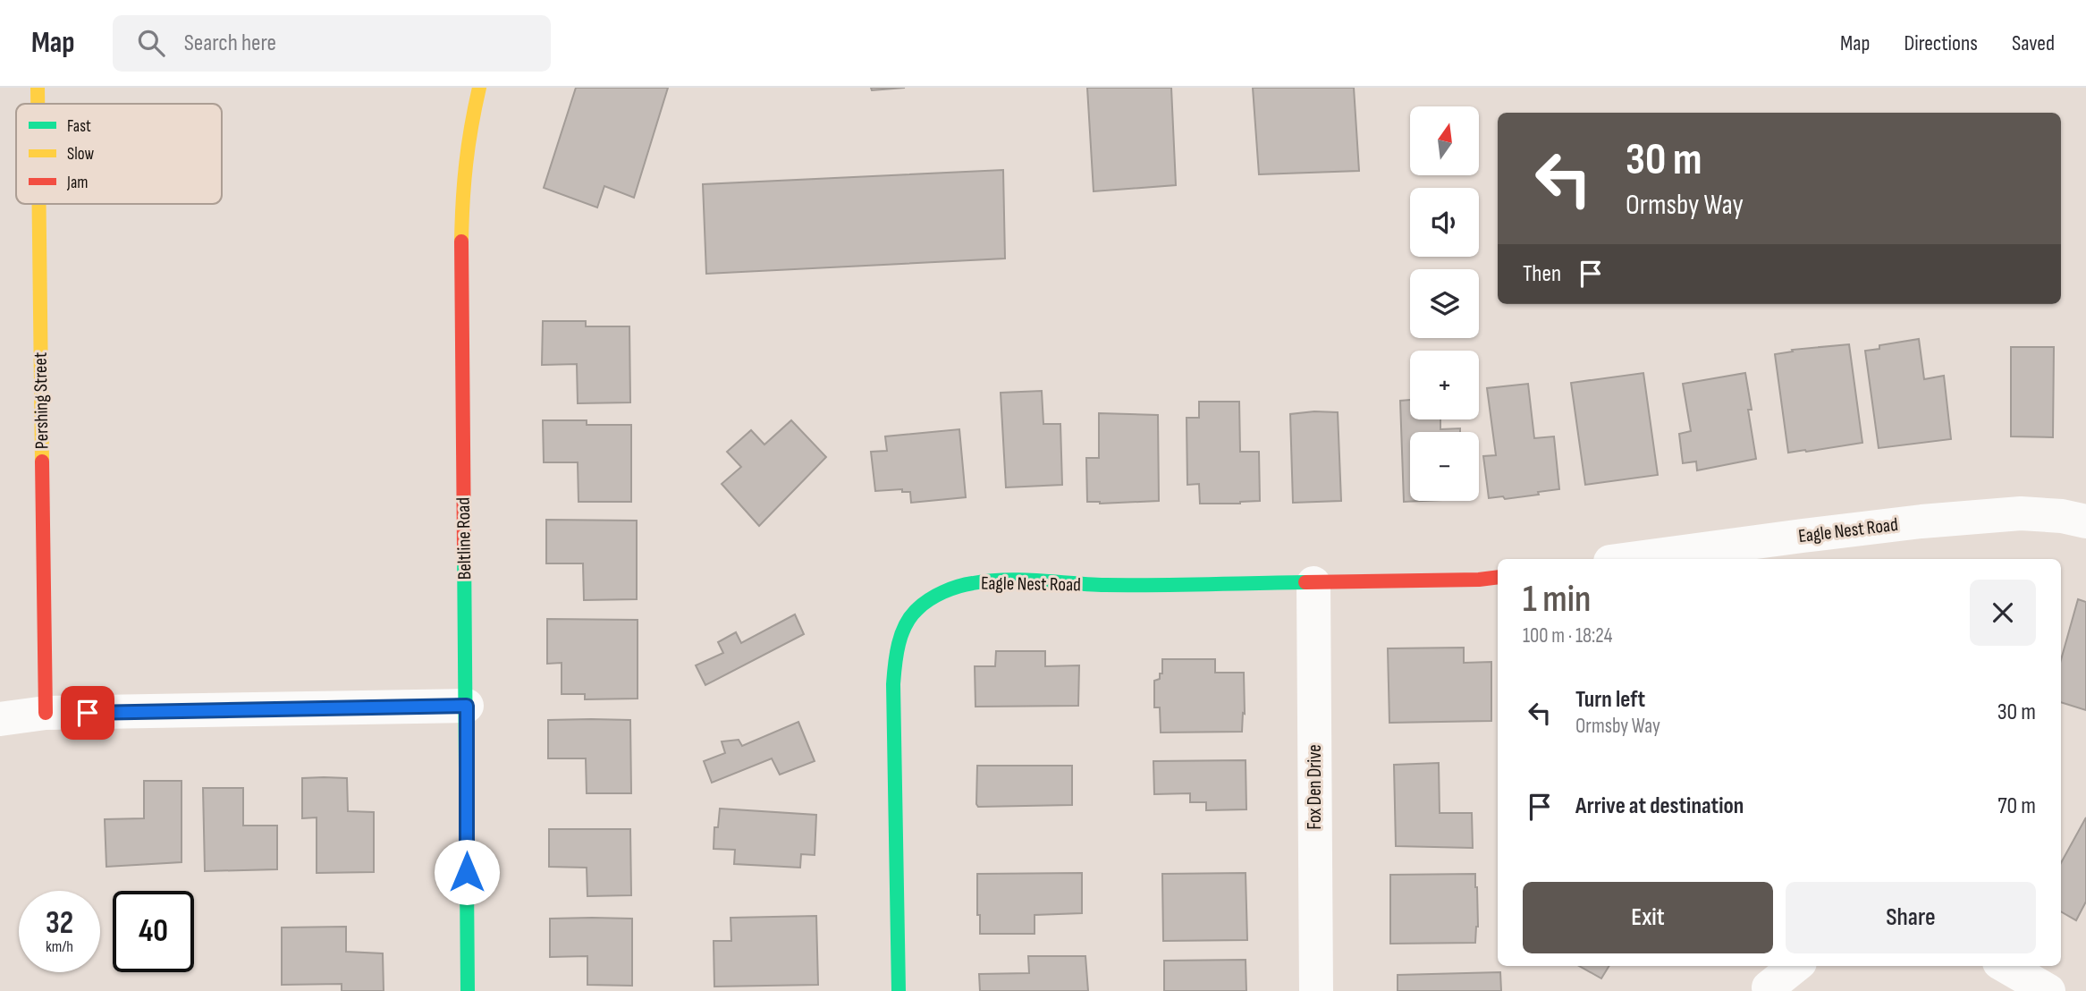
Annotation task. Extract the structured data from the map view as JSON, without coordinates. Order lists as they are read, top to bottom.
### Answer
{
  "streets": {
    "street": [
      "Pershing Street",
      "Eagle Nest Road",
      "Beltline Road",
      "Fox Den Drive"
    ]
  },
  "crossings": [
    ["Eagle Nest Road", "Fox Den Drive"]
  ],
  "legend": ["Fast", "Slow", "Jam"],
  "north": "top",
  "page": {
    "header": "Map",
    "search": "Search here",
    "nav": ["Map", "Directions", "Saved"],
    "map_buttons": ["+", "−"],
    "turn": ["30 m", "Ormsby Way"],
    "then": "Then",
    "heading": ["1 min", "100 m · 18:24"],
    "list": [
      {
        "name": "Turn left",
        "note": "Ormsby Way",
        "value": "30 m"
      },
      {
        "name": "Arrive at destination",
        "value": "70 m"
      }
    ],
    "buttons": ["Exit", "Share"],
    "speed": "32 km/h",
    "limit": "40"
  }
}
